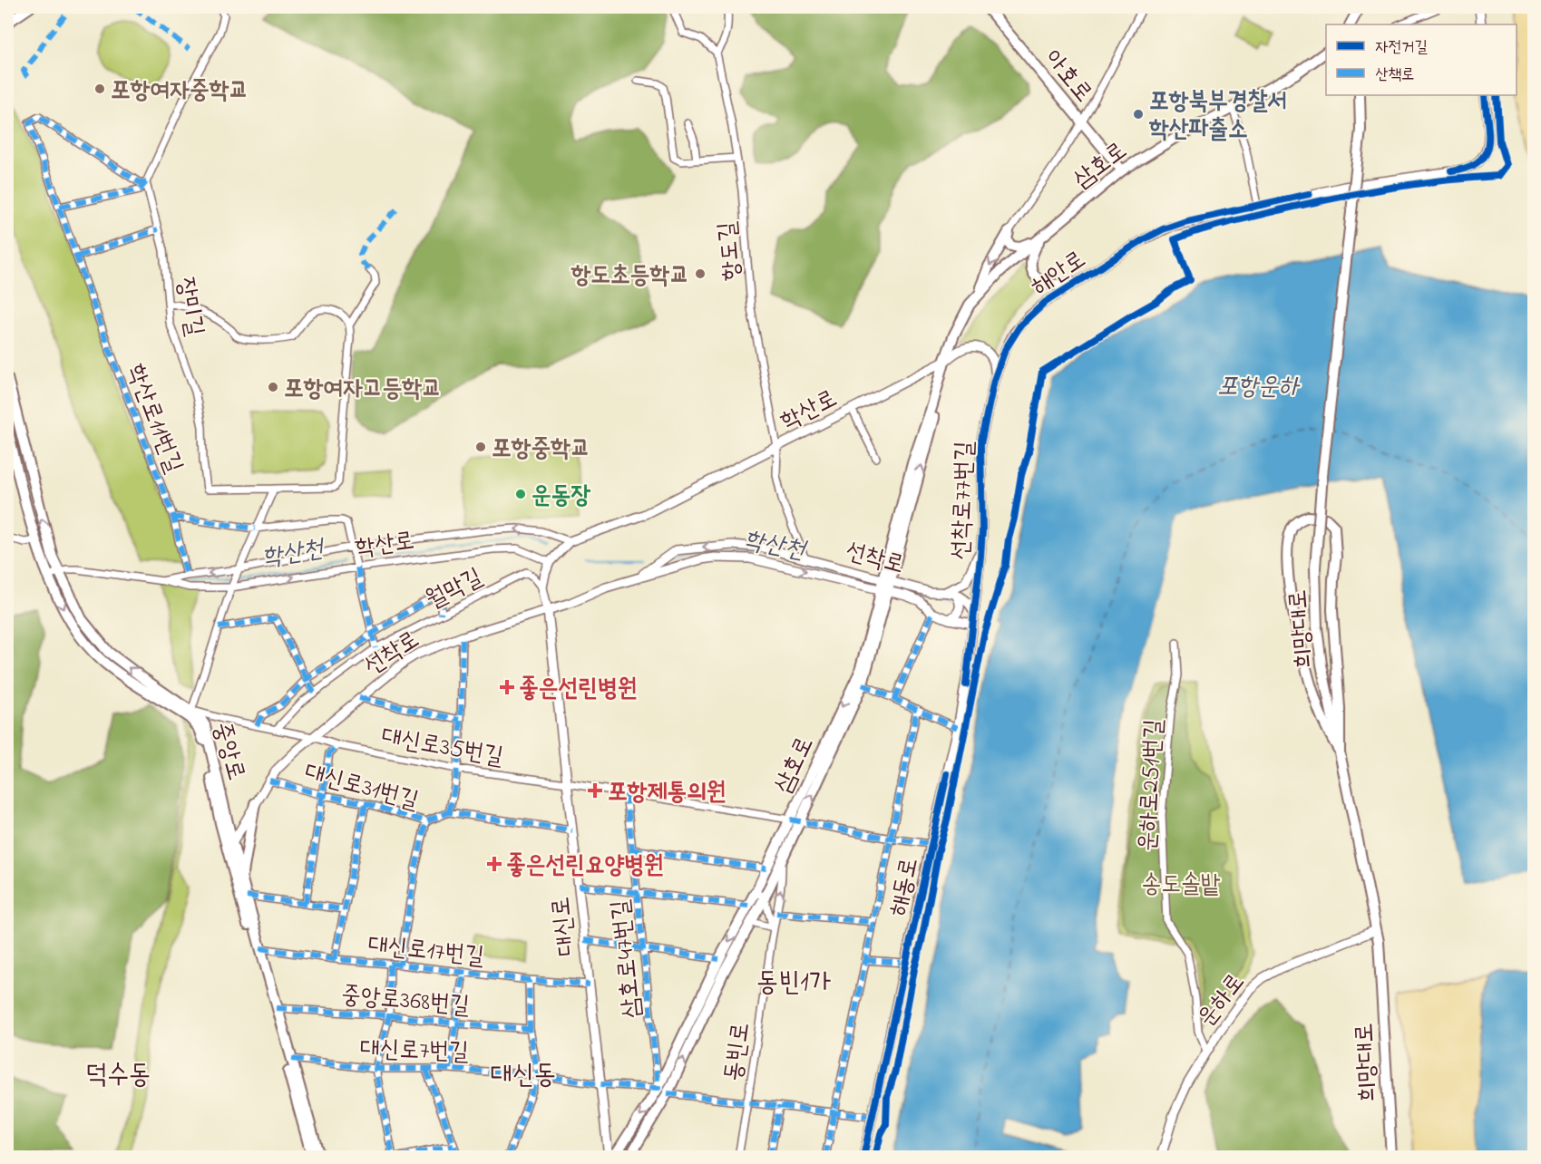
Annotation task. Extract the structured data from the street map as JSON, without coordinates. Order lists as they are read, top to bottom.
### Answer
{
  "streets": {
    "main road": [
      "아호로",
      "삼호로",
      "희망대로",
      "중앙로"
    ],
    "street": [
      "항도길",
      "해안로",
      "장미길",
      "학산로",
      "학산로11번길",
      "선착로77번길",
      "선착로",
      "월막길",
      "대신로35번길",
      "대신로31번길",
      "운하로251번길",
      "해동로",
      "대신로",
      "대신로17번길",
      "삼호로47번길",
      "중앙로368번길",
      "운하로",
      "대신로7번길",
      "동빈로"
    ]
  },
  "crossings": [
    ["아호로", "삼호로"],
    ["삼호로", "학산로"],
    ["삼호로", "선착로"],
    ["삼호로", "대신로35번길"],
    ["삼호로", "삼호로47번길"],
    ["삼호로", "대신로7번길"],
    ["삼호로", "동빈로"],
    ["항도길", "학산로"],
    ["항도길", "선착로"],
    ["해안로", "학산로"],
    ["해안로", "선착로77번길"],
    ["장미길", "학산로11번길"],
    ["학산로", "학산로11번길"],
    ["학산로", "선착로77번길"],
    ["학산로", "중앙로"],
    ["학산로", "대신로"],
    ["선착로77번길", "선착로"],
    ["선착로77번길", "해동로"],
    ["선착로", "대신로35번길"],
    ["선착로", "중앙로"],
    ["선착로", "대신로31번길"],
    ["선착로", "해동로"],
    ["선착로", "대신로"],
    ["월막길", "대신로35번길"],
    ["월막길", "대신로"],
    ["희망대로", "운하로"],
    ["대신로35번길", "중앙로"],
    ["대신로35번길", "해동로"],
    ["대신로35번길", "대신로"],
    ["대신로35번길", "삼호로47번길"],
    ["중앙로", "대신로17번길"],
    ["중앙로", "중앙로368번길"],
    ["중앙로", "대신로7번길"],
    ["대신로31번길", "대신로"],
    ["운하로251번길", "운하로"],
    ["해동로", "대신로7번길"],
    ["대신로", "대신로17번길"],
    ["대신로", "대신로7번길"],
    ["삼호로47번길", "대신로7번길"],
    ["대신로7번길", "동빈로"]
  ],
  "districts": ["동빈1가", "덕수동", "대신동"],
  "water": ["포항운하", "학산천"],
  "parks": ["송도솔밭"],
  "places": {
    "other": [
      "포항여자중학교",
      "포항북부경찰서 학산파출소",
      "항도초등학교",
      "포항여자고등학교",
      "포항중학교",
      "운동장"
    ],
    "health": ["좋은선린병원", "포항제통의원", "좋은선린요양병원"]
  },
  "legend": ["자전거길", "산책로"]
}
